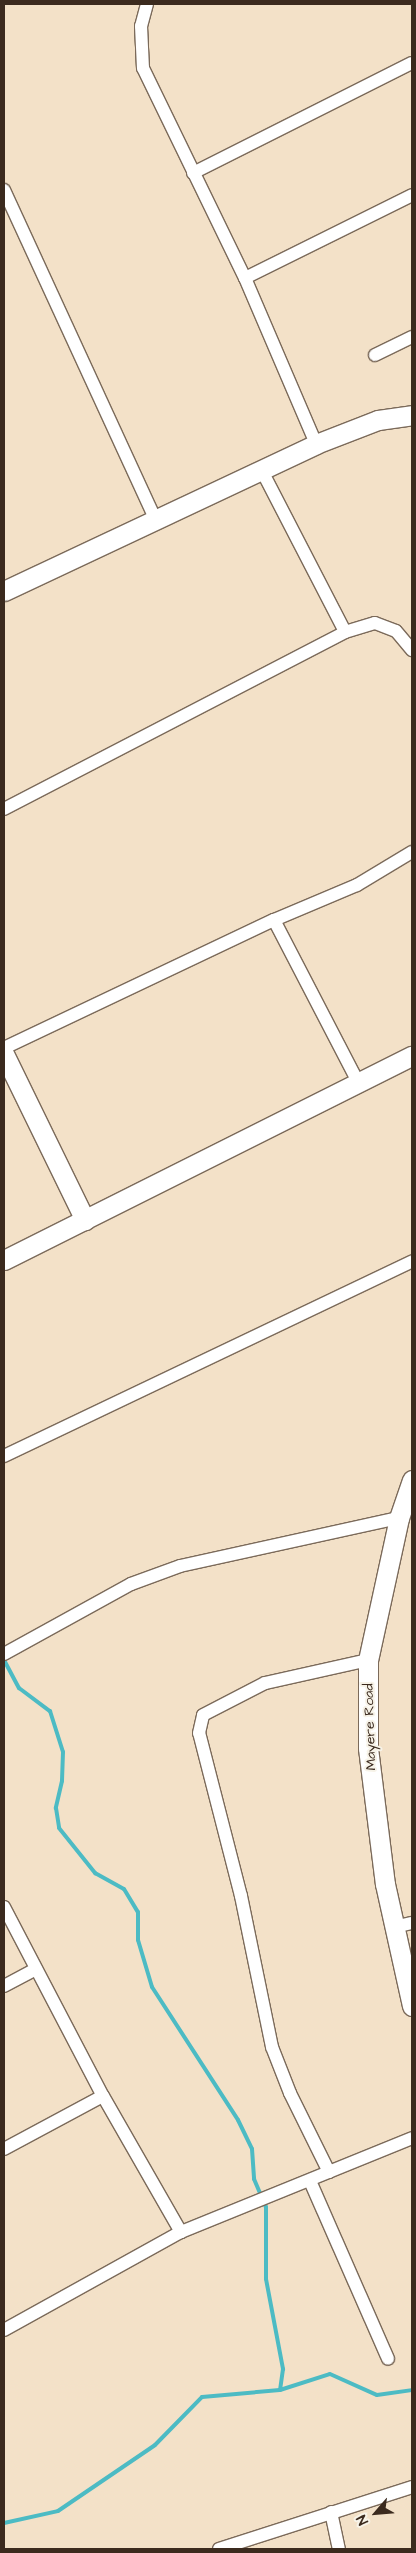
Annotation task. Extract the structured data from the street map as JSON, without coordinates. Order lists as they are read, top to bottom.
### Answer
{
  "streets": {
    "street": ["Mayere Road"]
  },
  "north": "bottom left"
}
